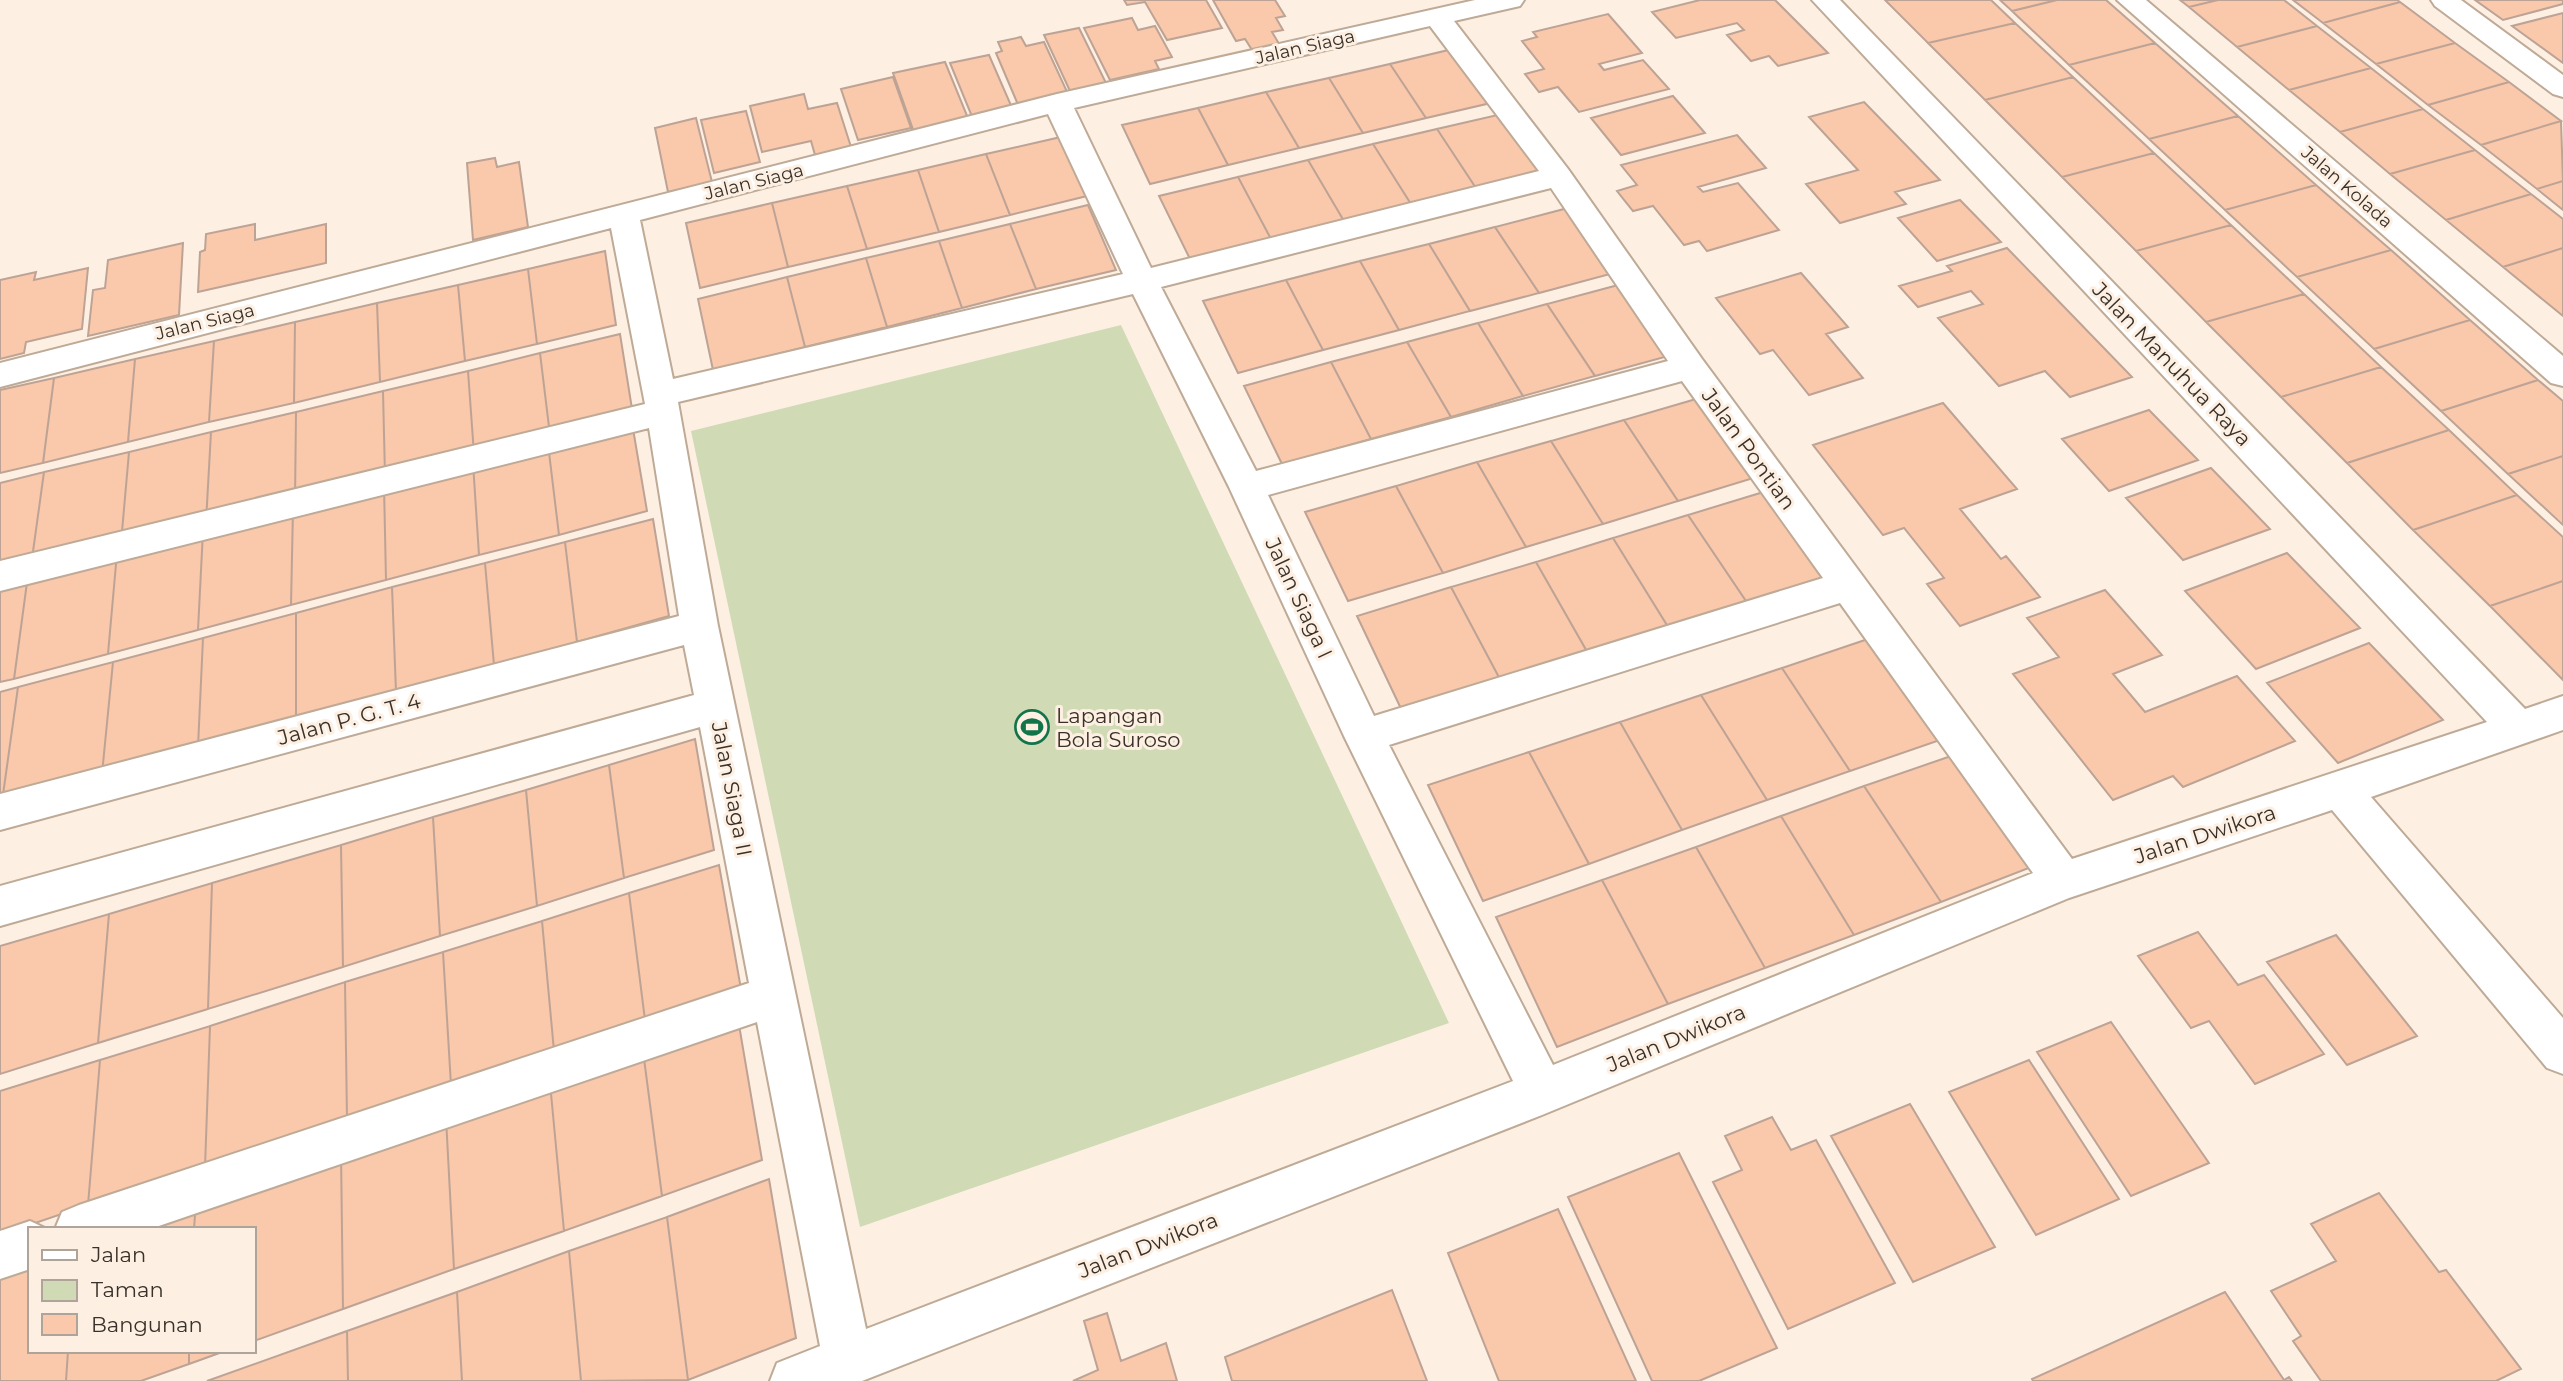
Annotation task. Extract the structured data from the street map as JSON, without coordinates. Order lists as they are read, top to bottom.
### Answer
{
  "streets": {
    "street": [
      "Jalan Siaga",
      "Jalan Kolada",
      "Jalan Manuhua Raya",
      "Jalan Pontian",
      "Jalan Siaga I",
      "Jalan P. G. T. 4",
      "Jalan Siaga II",
      "Jalan Dwikora"
    ]
  },
  "crossings": [
    ["Jalan Siaga", "Jalan Pontian"],
    ["Jalan Siaga", "Jalan Siaga I"],
    ["Jalan Siaga", "Jalan Siaga II"],
    ["Jalan Manuhua Raya", "Jalan Dwikora"],
    ["Jalan Pontian", "Jalan Dwikora"],
    ["Jalan Siaga I", "Jalan Dwikora"],
    ["Jalan P. G. T. 4", "Jalan Siaga II"],
    ["Jalan Siaga II", "Jalan Dwikora"]
  ],
  "places": {
    "sports": ["Lapangan Bola Suroso"]
  },
  "legend": ["Jalan", "Taman", "Bangunan"]
}
